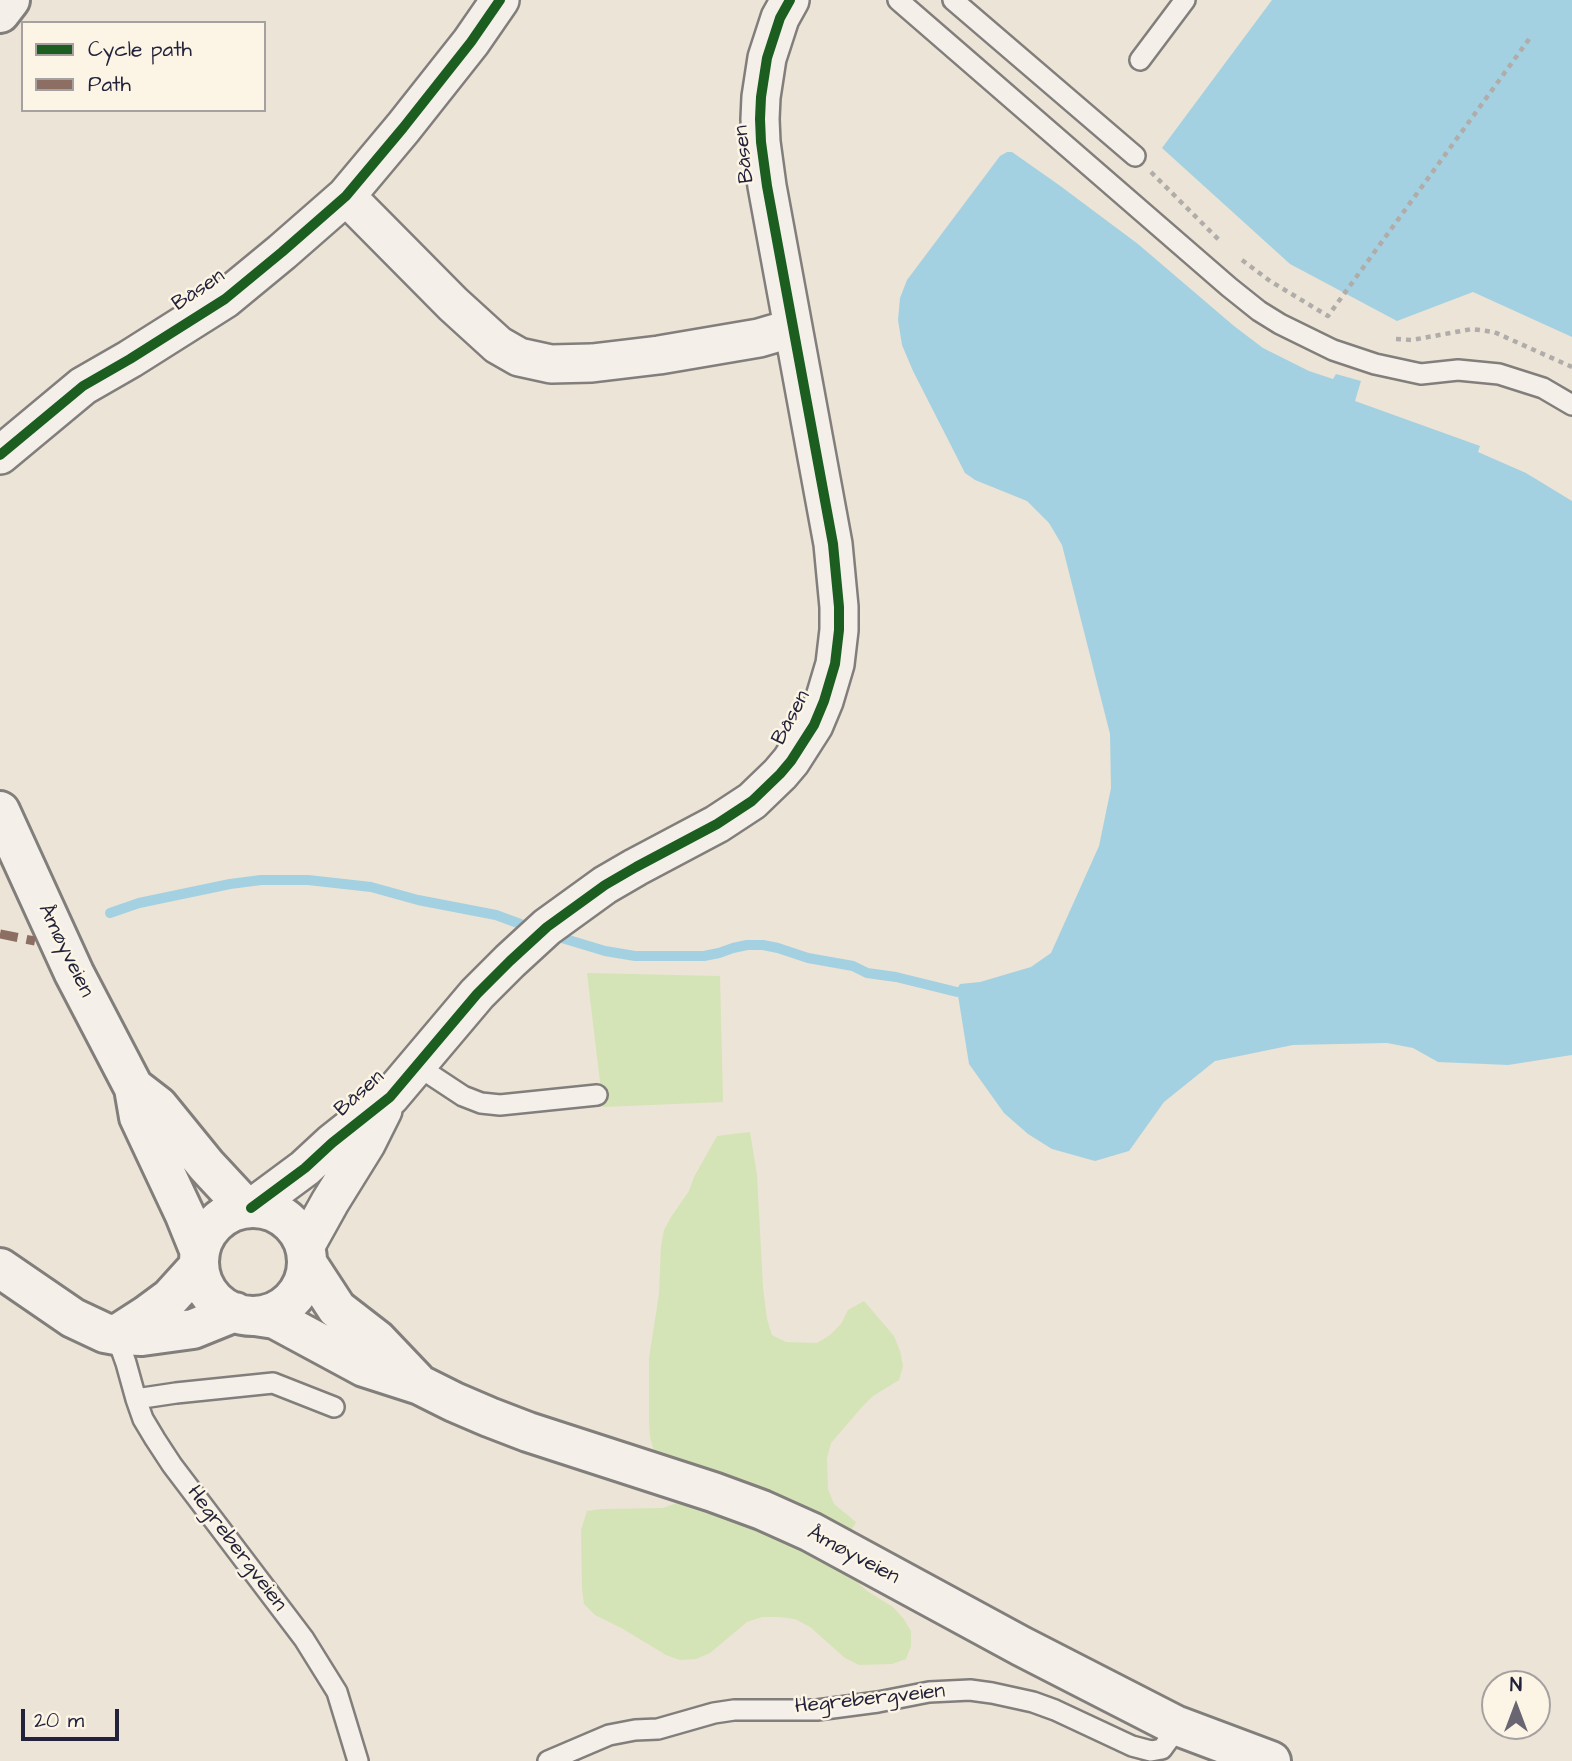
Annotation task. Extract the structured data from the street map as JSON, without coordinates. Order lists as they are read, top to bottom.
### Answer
{
  "streets": {
    "main road": ["Åmøyveien"],
    "street": ["Båsen"],
    "lane": ["Hegrebergveien"]
  },
  "crossings": [
    ["Båsen", "Åmøyveien"],
    ["Åmøyveien", "Hegrebergveien"]
  ],
  "legend": ["Cycle path", "Path"],
  "scale_bar": "20 m",
  "north": "top"
}
